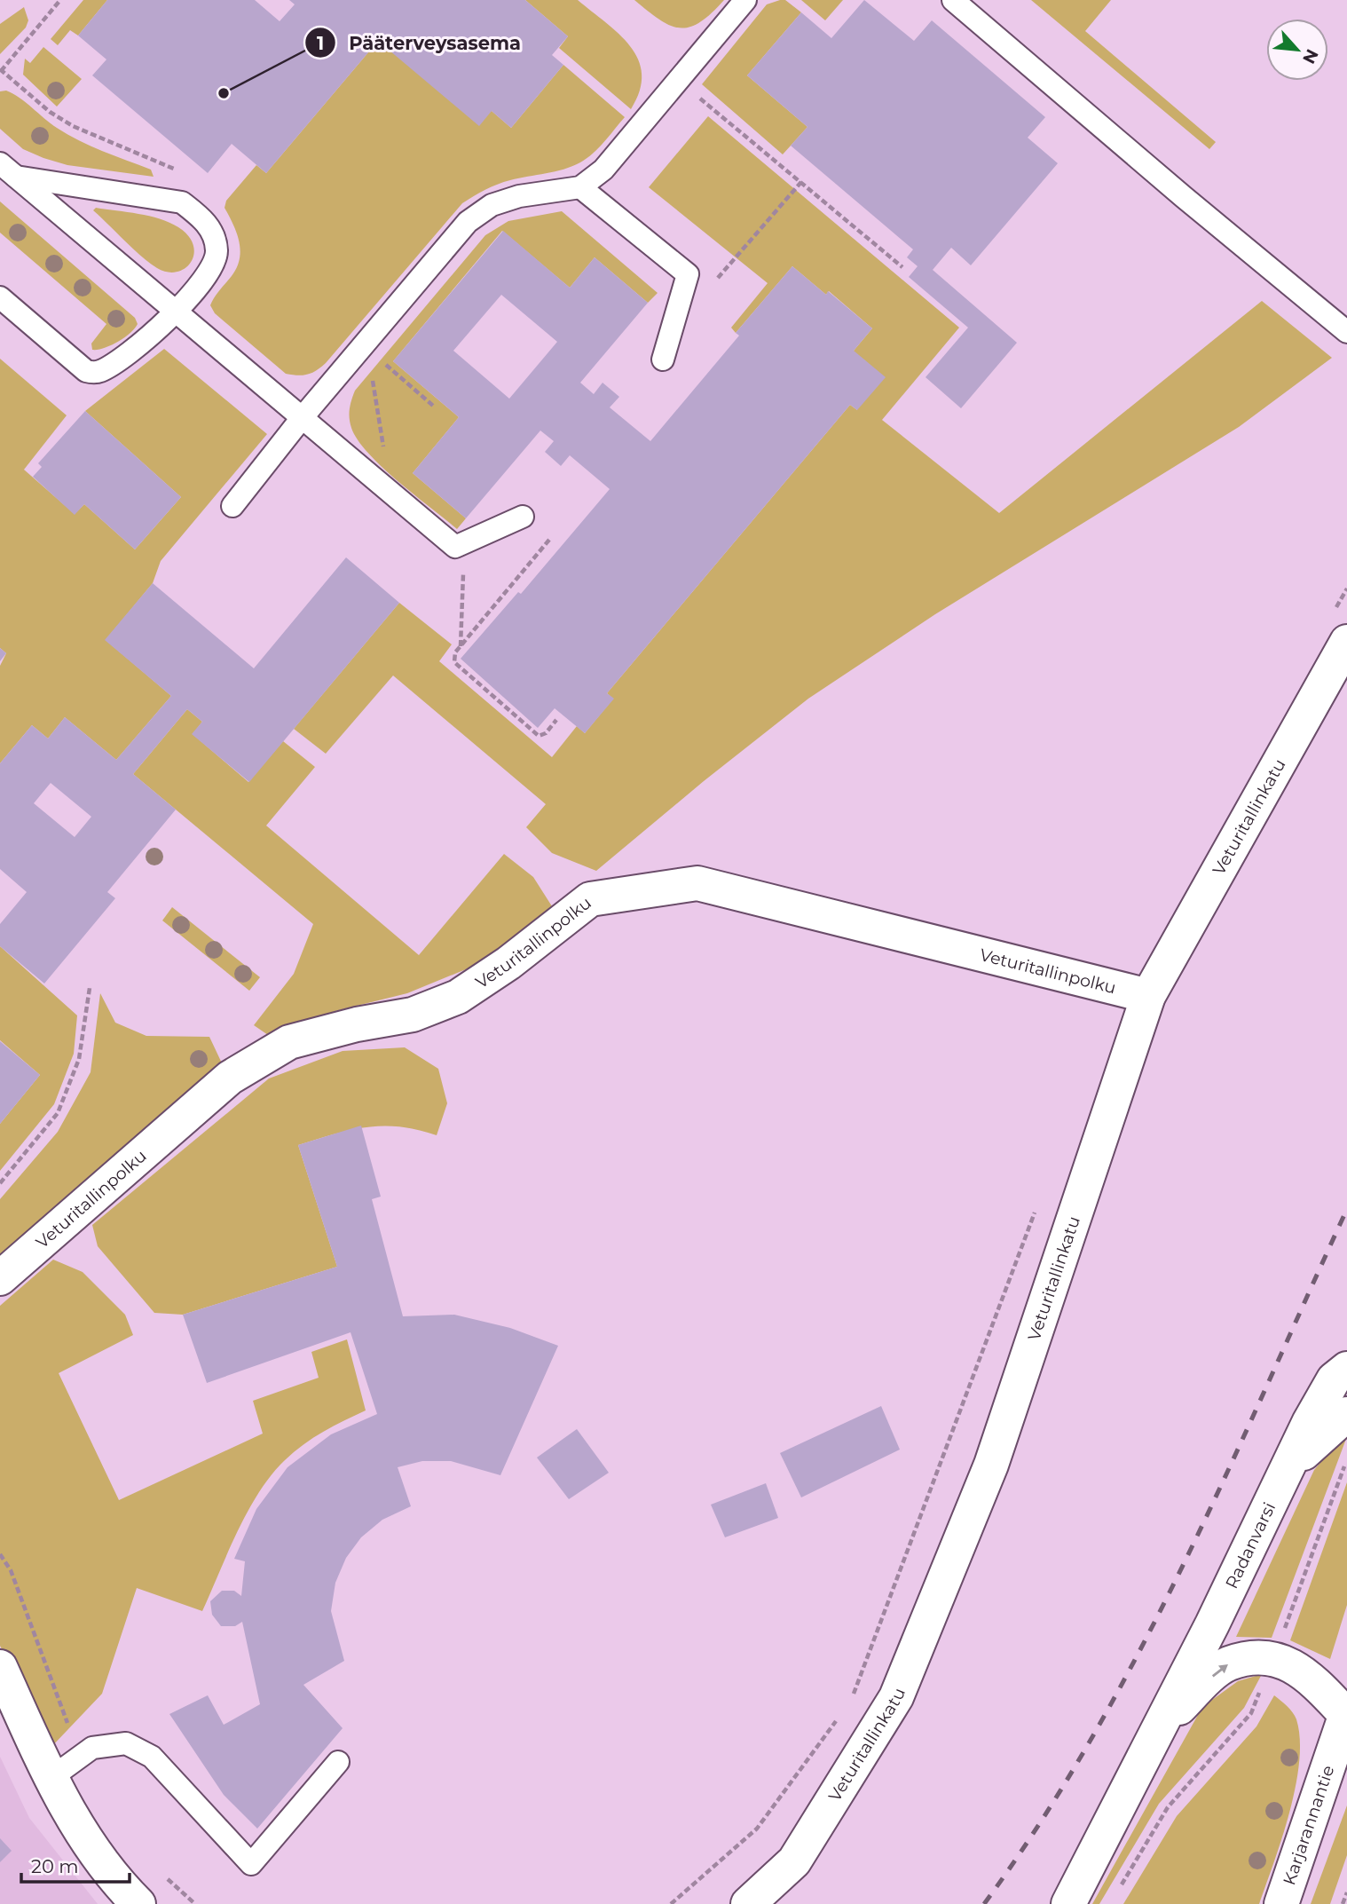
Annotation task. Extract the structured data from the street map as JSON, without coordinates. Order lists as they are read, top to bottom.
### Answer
{
  "streets": {
    "street": [
      "Veturitallinkatu",
      "Veturitallinpolku",
      "Radanvarsi",
      "Karjarannantie"
    ]
  },
  "crossings": [
    ["Veturitallinkatu", "Veturitallinpolku"],
    ["Radanvarsi", "Karjarannantie"]
  ],
  "places": ["Pääterveysasema"],
  "scale_bar": "20 m",
  "north": "bottom right"
}
